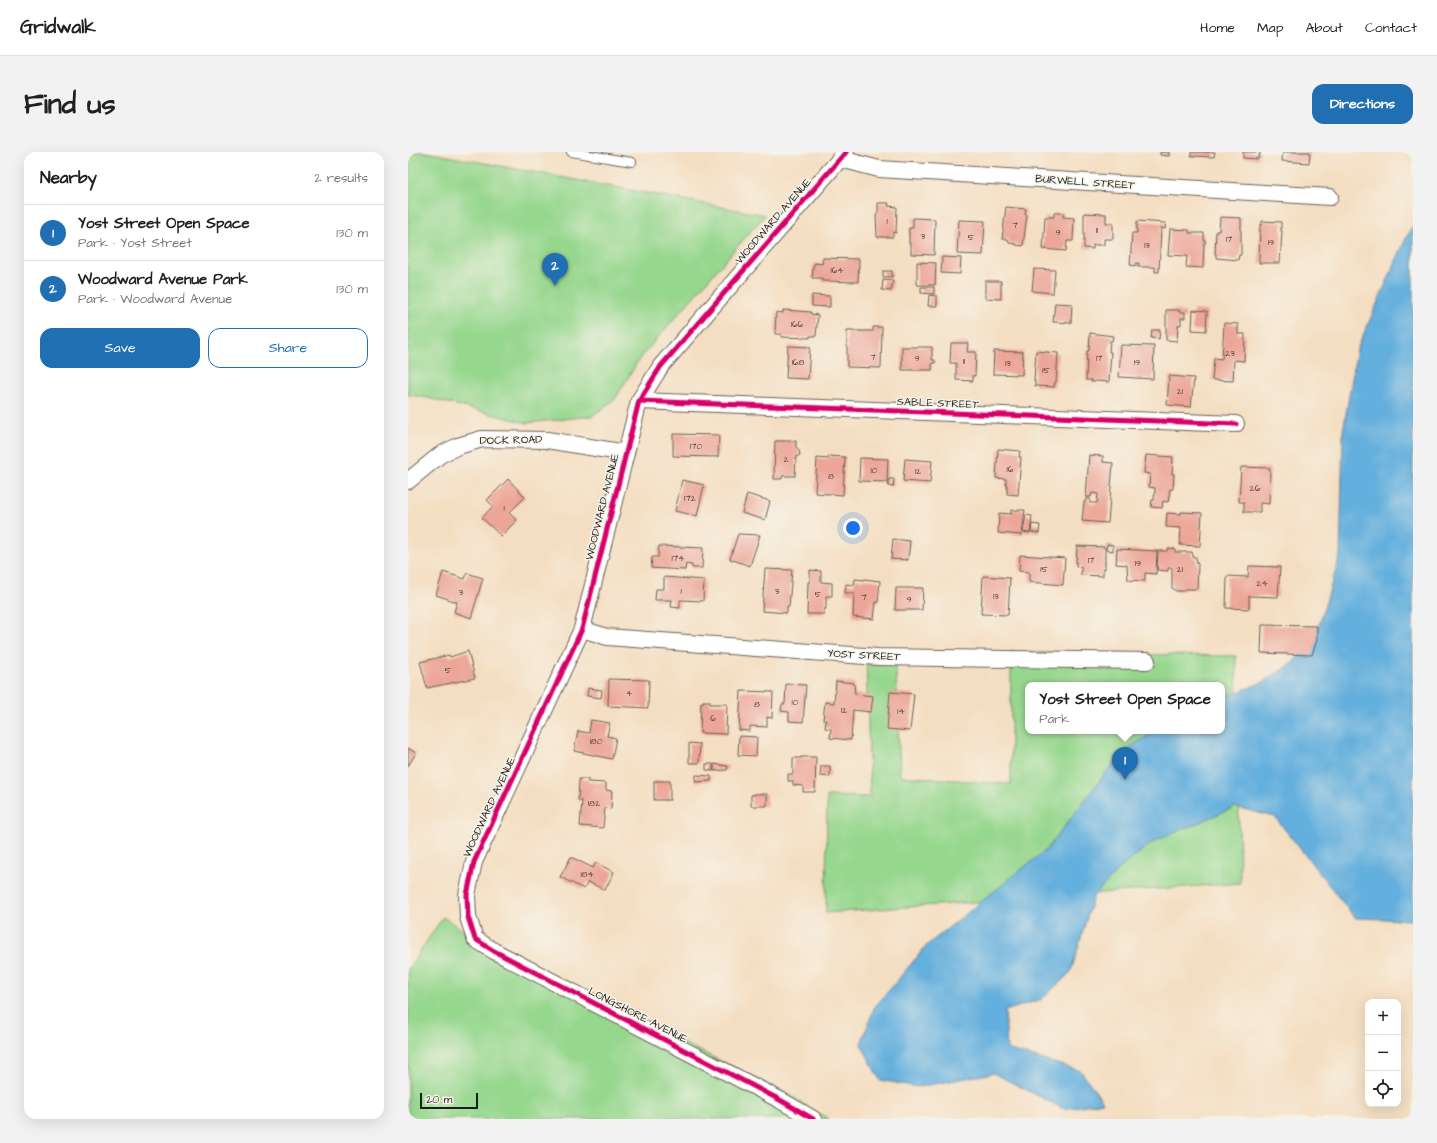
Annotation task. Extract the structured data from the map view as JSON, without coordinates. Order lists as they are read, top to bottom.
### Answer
{
  "streets": {
    "street": [
      "BURWELL STREET",
      "WOODWARD AVENUE",
      "SABLE STREET",
      "DOCK ROAD",
      "YOST STREET",
      "LONGSHORE AVENUE"
    ]
  },
  "crossings": [
    ["BURWELL STREET", "WOODWARD AVENUE"],
    ["WOODWARD AVENUE", "SABLE STREET"],
    ["WOODWARD AVENUE", "DOCK ROAD"],
    ["WOODWARD AVENUE", "YOST STREET"],
    ["WOODWARD AVENUE", "LONGSHORE AVENUE"]
  ],
  "house_numbers": [
    "1",
    "7",
    "11",
    "9",
    "3",
    "5",
    "17",
    "19",
    "13",
    "164",
    "166",
    "23",
    "7",
    "9",
    "17",
    "11",
    "168",
    "19",
    "13",
    "15",
    "21",
    "170",
    "2",
    "16",
    "10",
    "12",
    "8",
    "26",
    "172",
    "1",
    "174",
    "17",
    "19",
    "15",
    "21",
    "24",
    "1",
    "3",
    "3",
    "5",
    "13",
    "7",
    "9",
    "5",
    "4",
    "10",
    "8",
    "12",
    "14",
    "6",
    "180",
    "182",
    "184"
  ],
  "scale_bar": "20 m",
  "page": {
    "header": "Gridwalk",
    "nav": [
      "Home",
      "Map",
      "About",
      "Contact"
    ],
    "buttons": [
      "Directions",
      ["Save", "Share"]
    ],
    "title": "Find us",
    "heading": ["Nearby", "2 results"],
    "list": [
      {
        "mark": "1",
        "name": "Yost Street Open Space",
        "note": "Park · Yost Street",
        "value": "130 m"
      },
      {
        "mark": "2",
        "name": "Woodward Avenue Park",
        "note": "Park · Woodward Avenue",
        "value": "130 m"
      }
    ],
    "pins": ["2", "1"],
    "popup": ["Yost Street Open Space", "Park"],
    "map_buttons": ["+", "−"],
    "scale": "20 m"
  }
}
